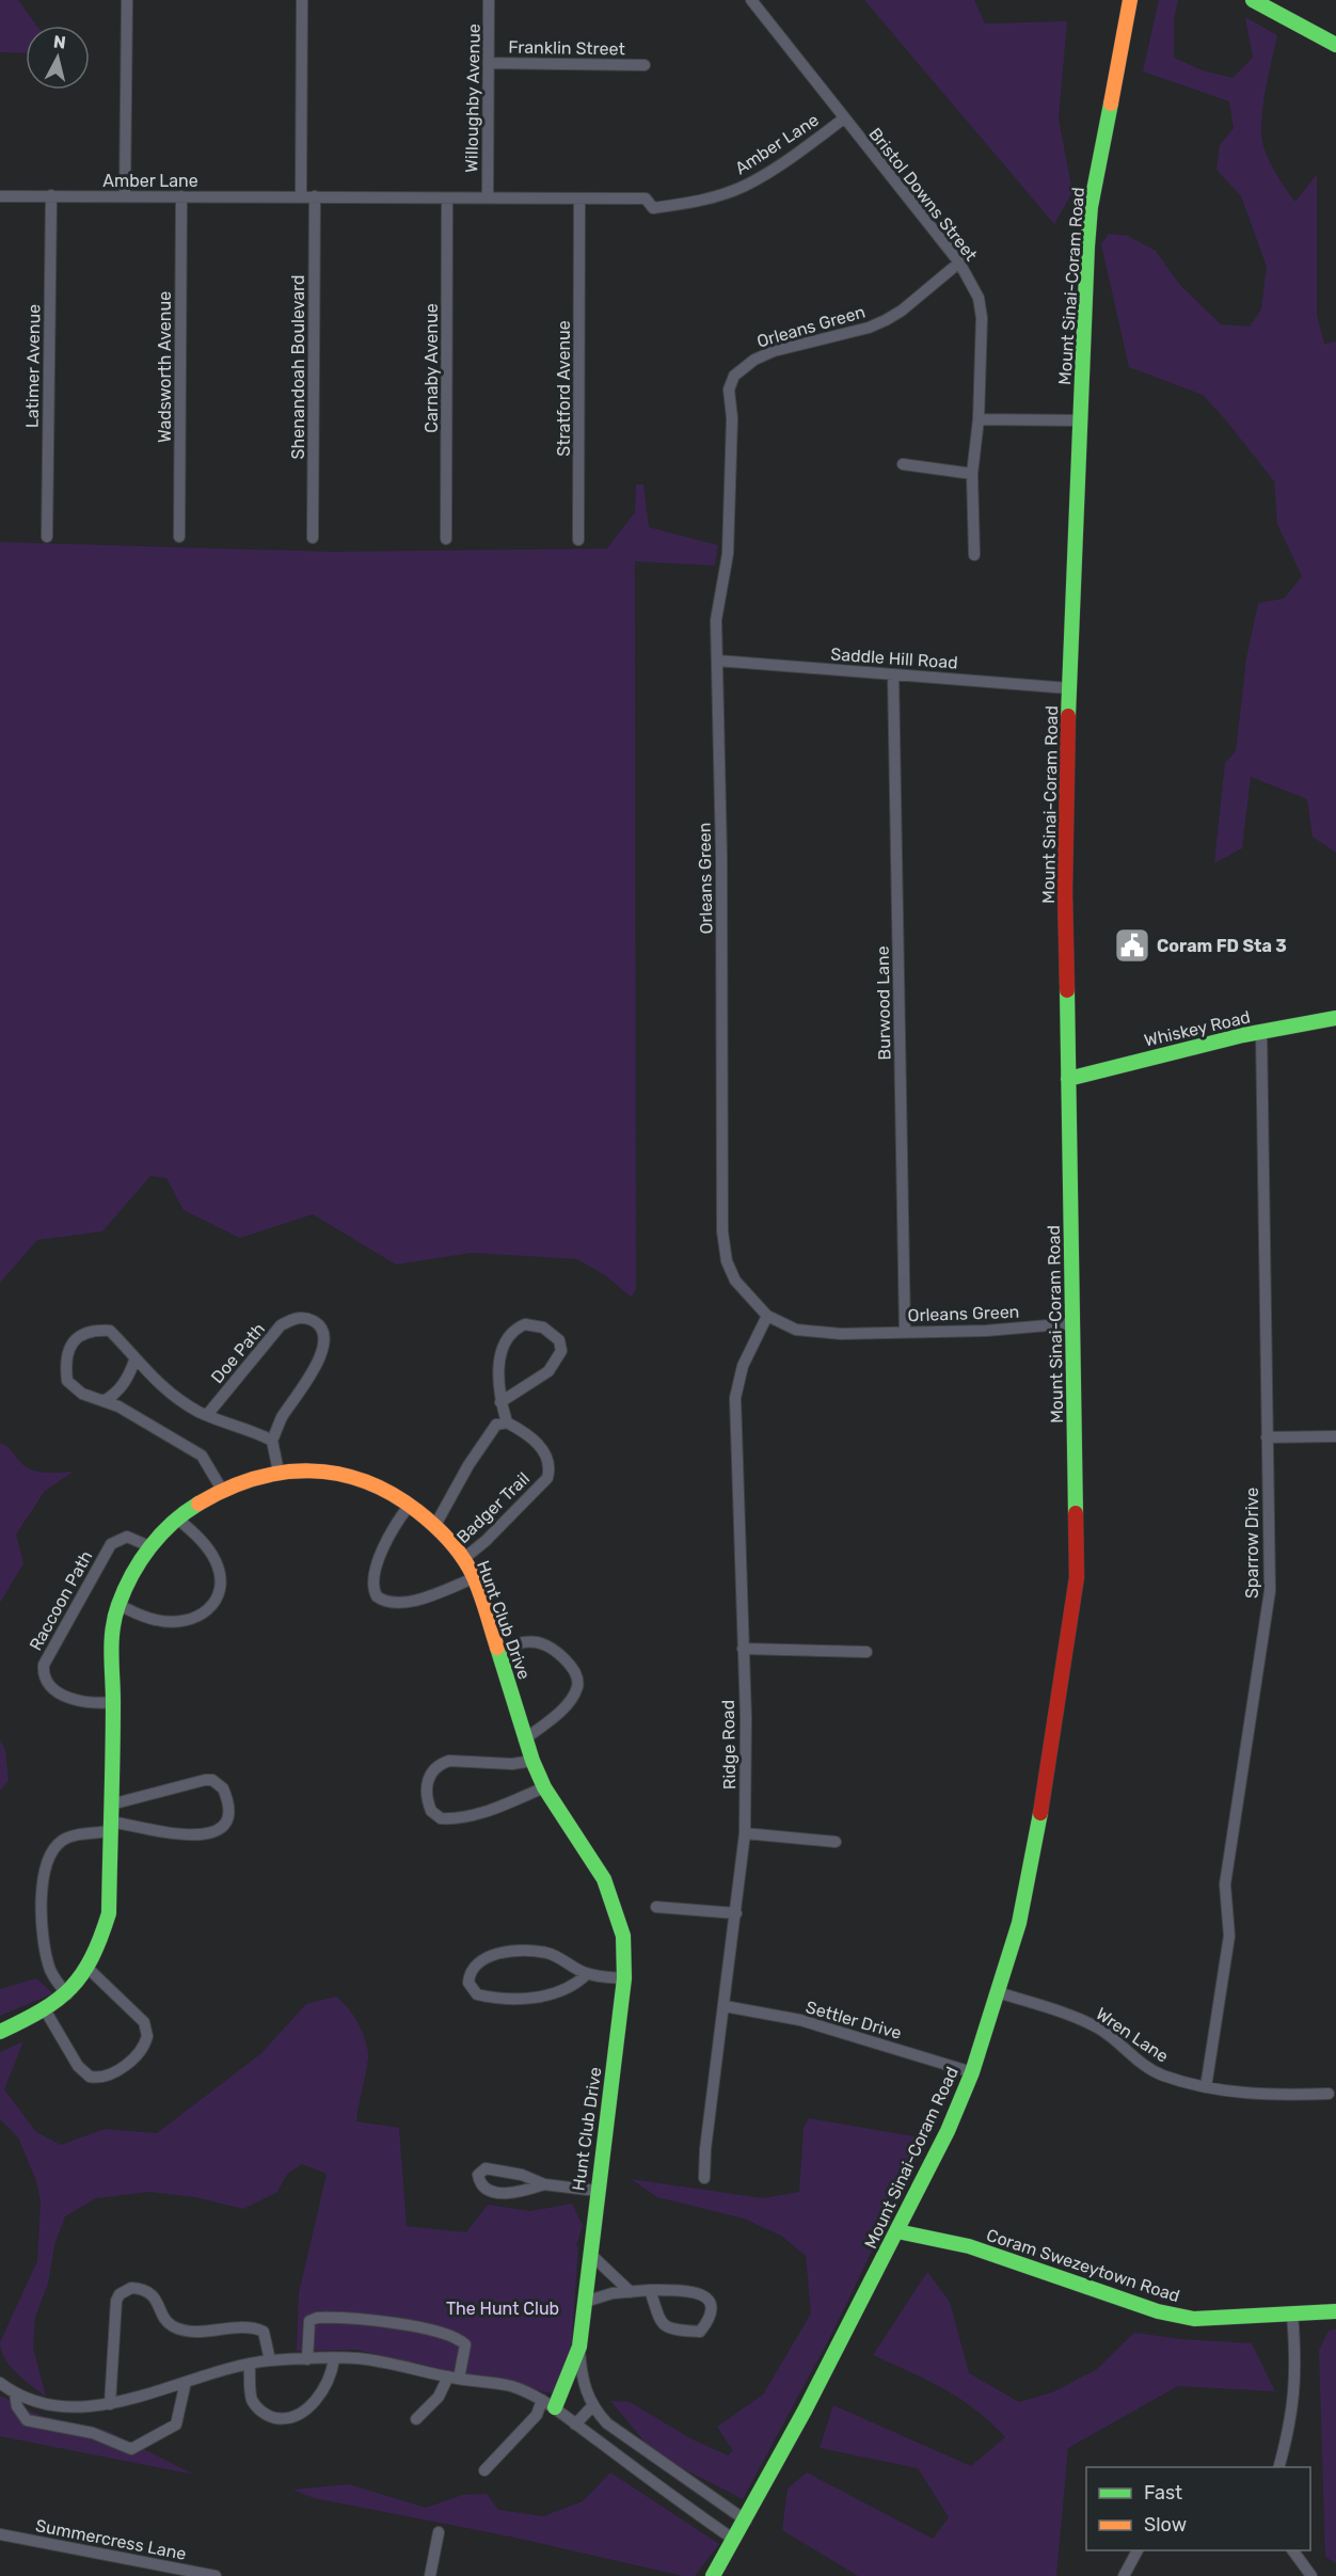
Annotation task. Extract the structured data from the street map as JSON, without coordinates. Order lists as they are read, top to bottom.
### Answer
{
  "streets": {
    "main road": [
      "Mount Sinai-Coram Road",
      "Whiskey Road",
      "Hunt Club Drive",
      "Coram Swezeytown Road"
    ],
    "street": [
      "Franklin Street",
      "Willoughby Avenue",
      "Amber Lane",
      "Bristol Downs Street",
      "Orleans Green",
      "Latimer Avenue",
      "Wadsworth Avenue",
      "Shenandoah Boulevard",
      "Carnaby Avenue",
      "Stratford Avenue",
      "Saddle Hill Road",
      "Burwood Lane",
      "Doe Path",
      "Badger Trail",
      "Sparrow Drive",
      "Raccoon Path",
      "Ridge Road",
      "Settler Drive",
      "Wren Lane",
      "Summercress Lane"
    ]
  },
  "crossings": [
    ["Franklin Street", "Willoughby Avenue"],
    ["Willoughby Avenue", "Amber Lane"],
    ["Amber Lane", "Bristol Downs Street"],
    ["Amber Lane", "Latimer Avenue"],
    ["Amber Lane", "Wadsworth Avenue"],
    ["Amber Lane", "Shenandoah Boulevard"],
    ["Amber Lane", "Carnaby Avenue"],
    ["Amber Lane", "Stratford Avenue"],
    ["Bristol Downs Street", "Orleans Green"],
    ["Mount Sinai-Coram Road", "Orleans Green"],
    ["Mount Sinai-Coram Road", "Saddle Hill Road"],
    ["Mount Sinai-Coram Road", "Whiskey Road"],
    ["Mount Sinai-Coram Road", "Hunt Club Drive"],
    ["Mount Sinai-Coram Road", "Settler Drive"],
    ["Mount Sinai-Coram Road", "Wren Lane"],
    ["Mount Sinai-Coram Road", "Coram Swezeytown Road"],
    ["Orleans Green", "Saddle Hill Road"],
    ["Orleans Green", "Burwood Lane"],
    ["Orleans Green", "Ridge Road"],
    ["Saddle Hill Road", "Burwood Lane"],
    ["Whiskey Road", "Sparrow Drive"],
    ["Badger Trail", "Hunt Club Drive"],
    ["Sparrow Drive", "Wren Lane"],
    ["Raccoon Path", "Hunt Club Drive"],
    ["Ridge Road", "Settler Drive"]
  ],
  "parks": ["The Hunt Club"],
  "places": {
    "public building": ["Coram FD Sta 3"]
  },
  "legend": ["Fast", "Slow"],
  "north": "top"
}
